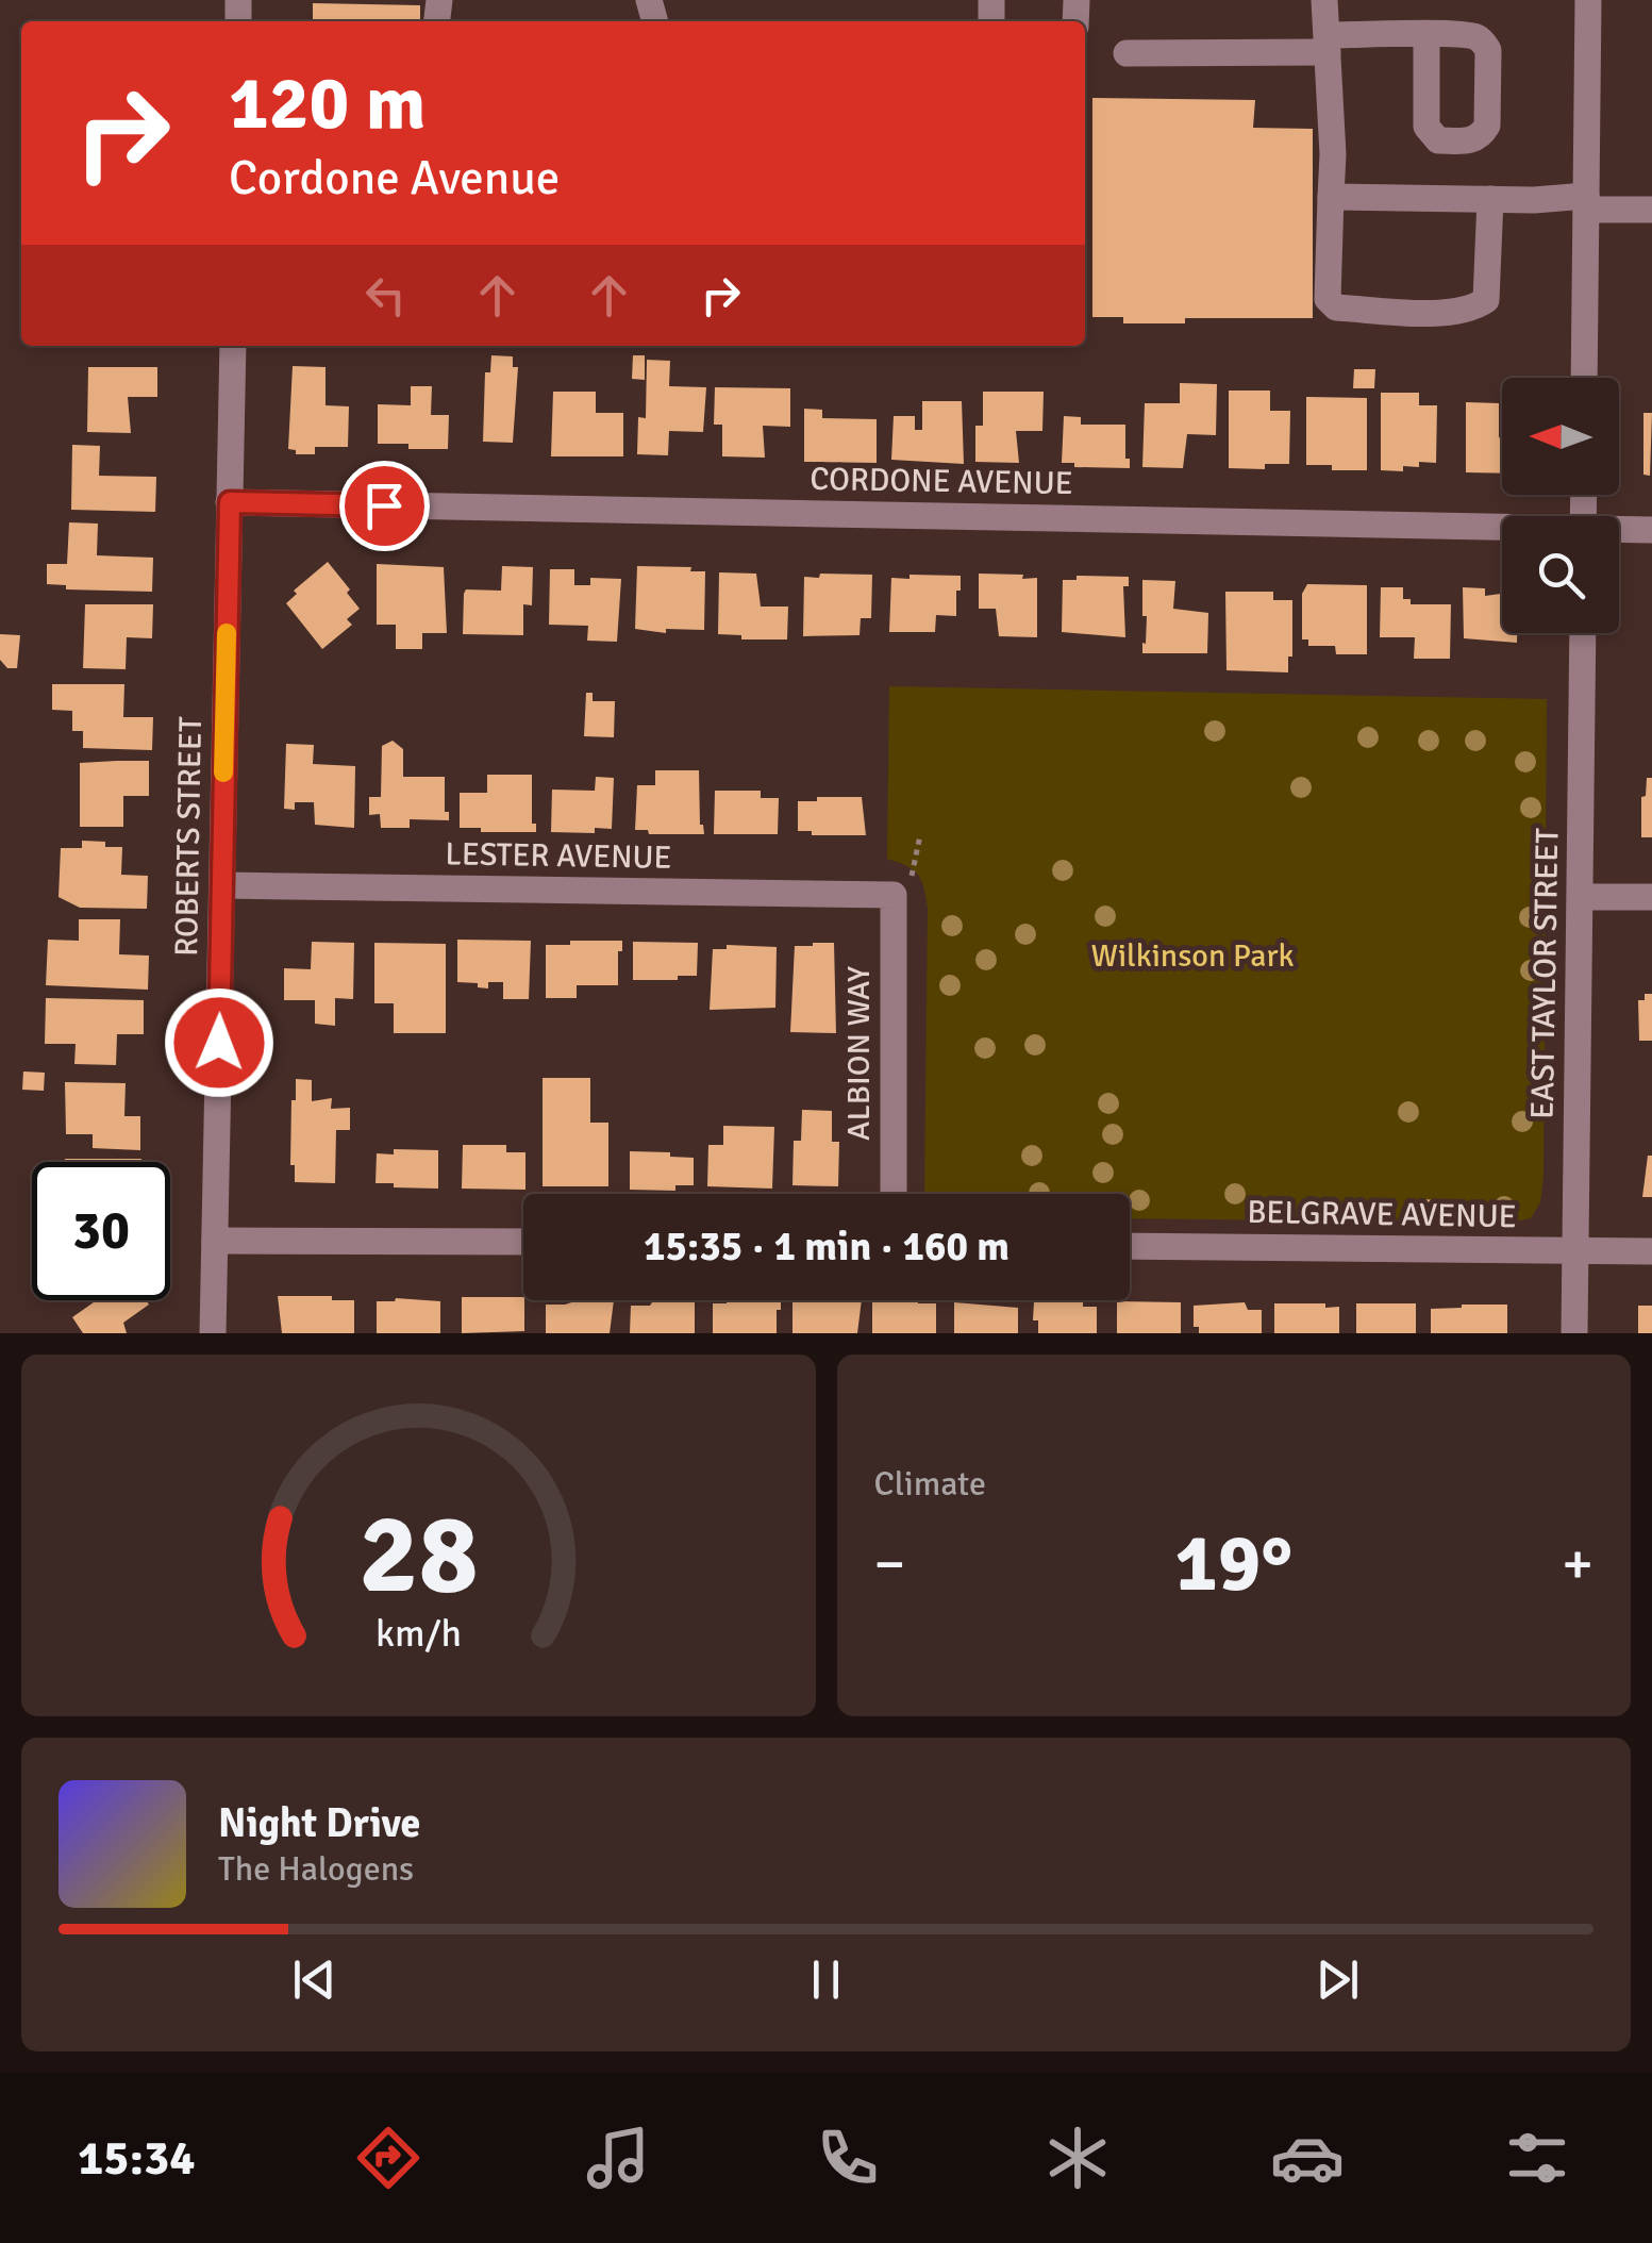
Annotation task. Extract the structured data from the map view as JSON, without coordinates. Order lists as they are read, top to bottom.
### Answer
{
  "streets": {
    "street": [
      "CORDONE AVENUE",
      "ROBERTS STREET",
      "LESTER AVENUE",
      "EAST TAYLOR STREET",
      "ALBION WAY",
      "BELGRAVE AVENUE"
    ]
  },
  "crossings": [
    ["CORDONE AVENUE", "ROBERTS STREET"],
    ["ROBERTS STREET", "LESTER AVENUE"],
    ["LESTER AVENUE", "ALBION WAY"],
    ["EAST TAYLOR STREET", "BELGRAVE AVENUE"]
  ],
  "parks": ["Wilkinson Park"],
  "north": "left",
  "page": {
    "turn": ["120 m", "Cordone Avenue"],
    "limit": "30",
    "trip": "15:35 · 1 min · 160 m",
    "tile": "Climate",
    "heat": ["−", "19°", "+"],
    "song": ["Night Drive", "The Halogens"],
    "tabs": "15:34",
    "gauge": ["28", "km/h"]
  }
}
